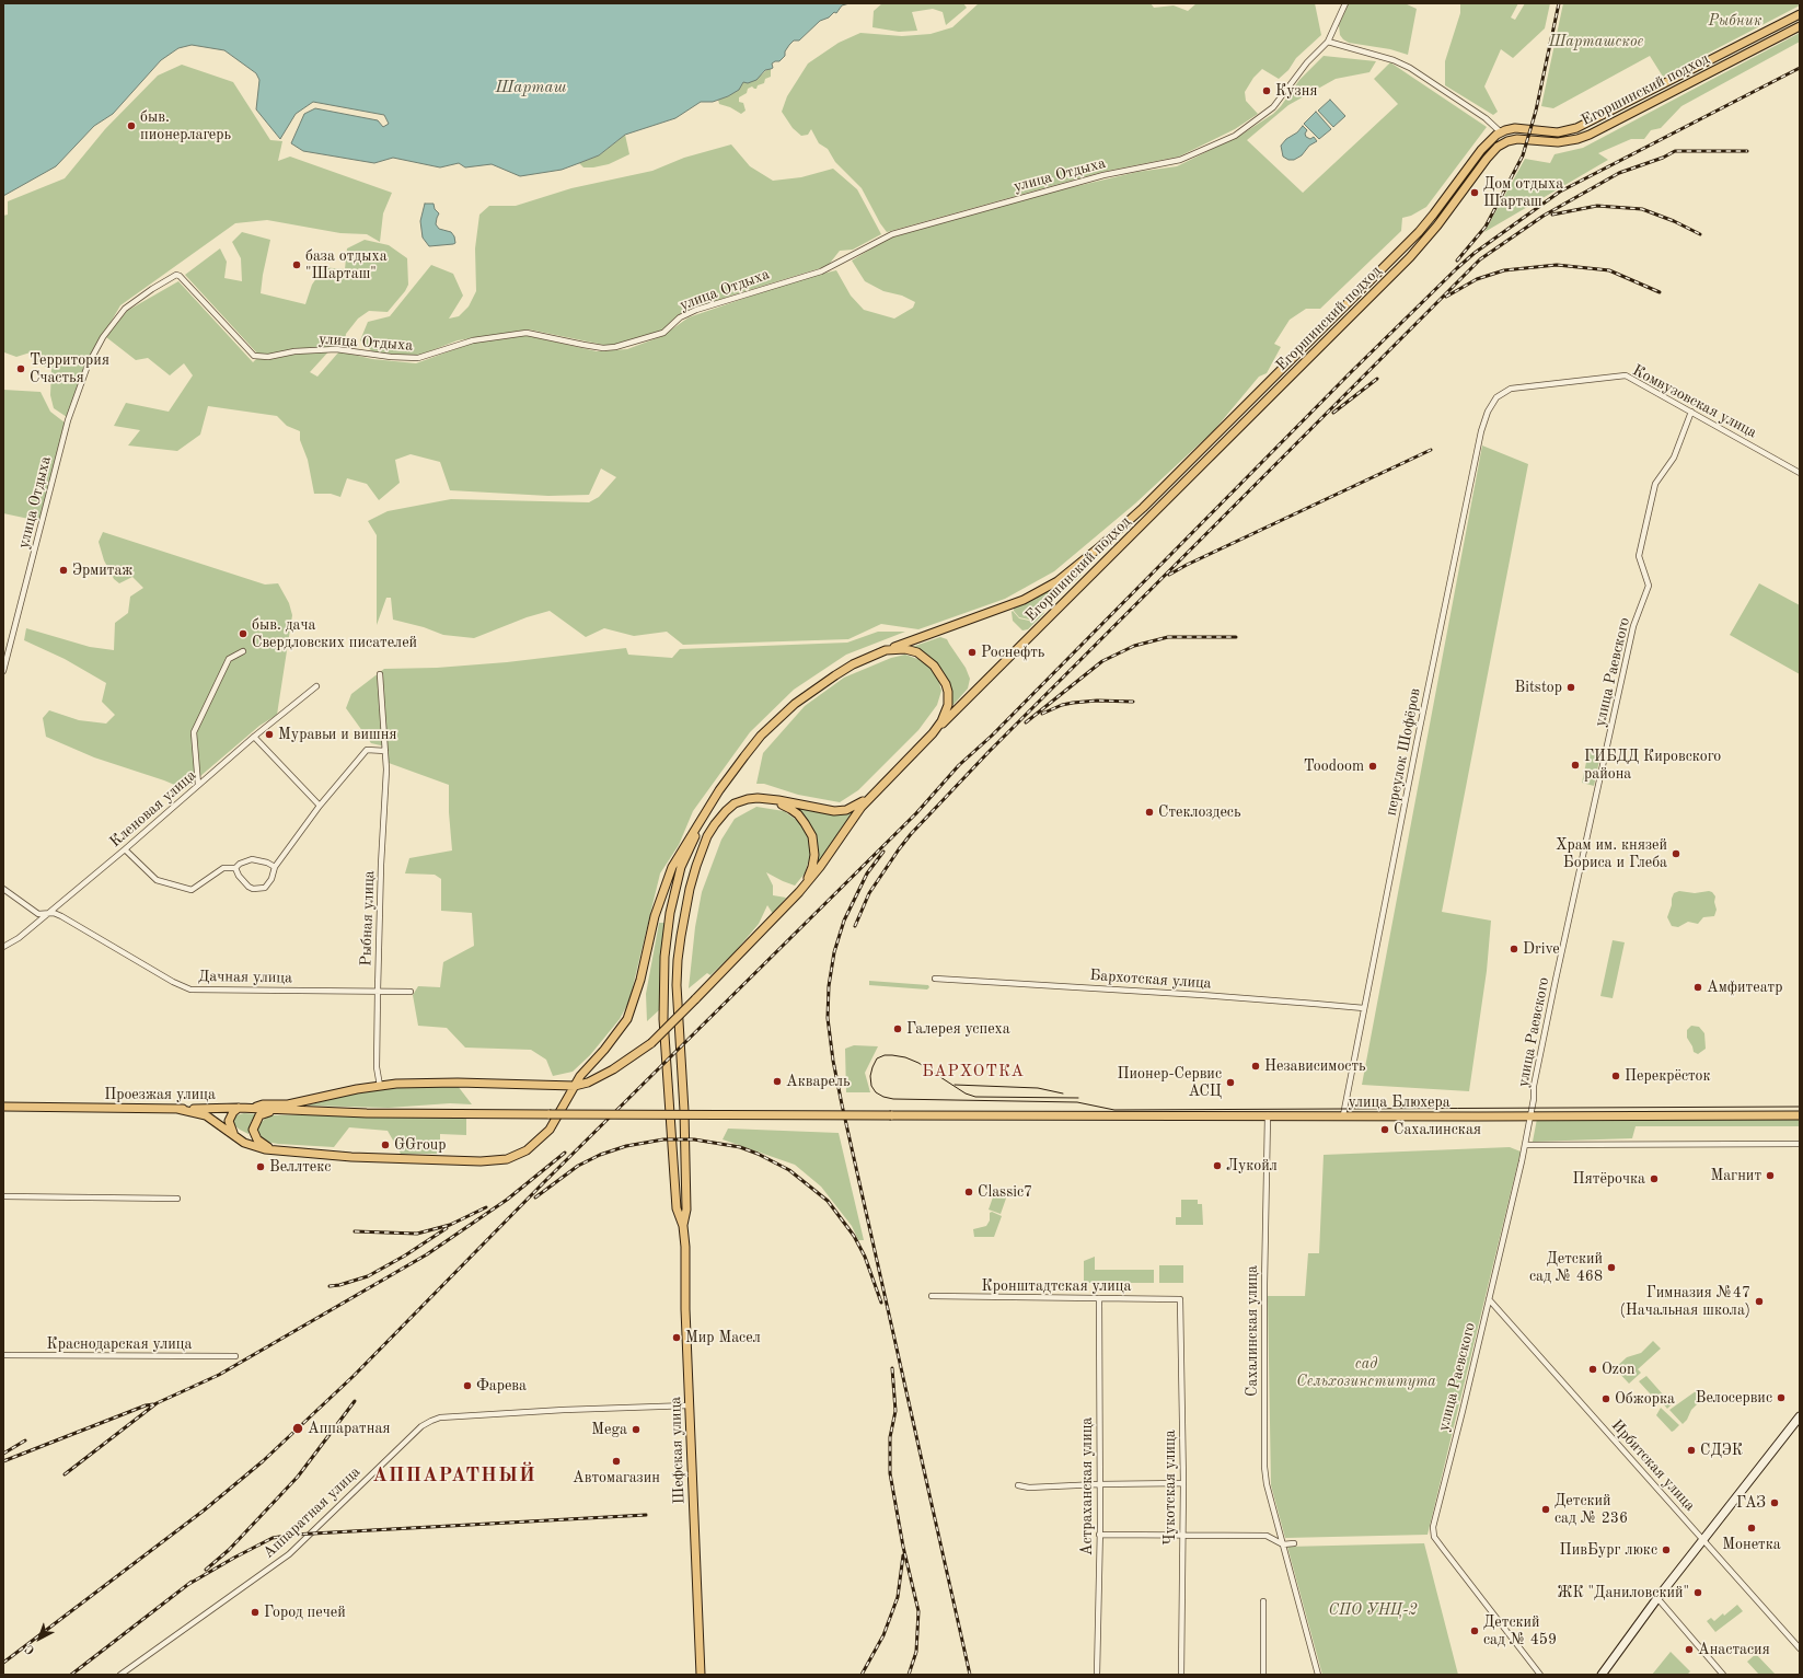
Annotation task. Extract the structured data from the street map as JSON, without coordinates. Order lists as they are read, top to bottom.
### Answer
{
  "streets": {
    "main road": [
      "Егоршинский подход",
      "Проезжая улица",
      "улица Блюхера",
      "Шефская улица"
    ],
    "street": [
      "улица Отдыха",
      "Комвузовская улица",
      "улица Раевского",
      "переулок Шофёров",
      "Кленовая улица",
      "Рыбная улица",
      "Дачная улица",
      "Бархотская улица",
      "Кронштадтская улица",
      "Сахалинская улица",
      "Краснодарская улица",
      "Ирбитская улица",
      "Астраханская улица",
      "Чукотская улица",
      "Аппаратная улица"
    ]
  },
  "crossings": [
    ["Комвузовская улица", "улица Раевского"],
    ["Комвузовская улица", "переулок Шофёров"],
    ["улица Раевского", "улица Блюхера"],
    ["улица Раевского", "Ирбитская улица"],
    ["переулок Шофёров", "Бархотская улица"],
    ["переулок Шофёров", "улица Блюхера"],
    ["Кленовая улица", "Дачная улица"],
    ["Рыбная улица", "Дачная улица"],
    ["Проезжая улица", "улица Блюхера"],
    ["улица Блюхера", "Сахалинская улица"],
    ["Кронштадтская улица", "Астраханская улица"],
    ["Кронштадтская улица", "Чукотская улица"],
    ["Шефская улица", "Аппаратная улица"]
  ],
  "districts": ["БАРХОТКА", "АППАРАТНЫЙ"],
  "water": ["Шарташ"],
  "parks": [
    "Рыбник",
    "Шарташское",
    "сад Сельхозинститута",
    "СПО УНЦ-2"
  ],
  "places": [
    "Кузня",
    "быв. пионерлагерь",
    "Дом отдыха Шарташ",
    "база отдыха \"Шарташ\"",
    "Территория Счастья",
    "Эрмитаж",
    "быв. дача Свердловских писателей",
    "Роснефть",
    "Bitstop",
    "Муравьи и вишня",
    "ГИБДД Кировского района",
    "Toodoom",
    "Стеклоздесь",
    "Храм им. князей Бориса и Глеба",
    "Drive",
    "Амфитеатр",
    "Галерея успеха",
    "Независимость",
    "Перекрёсток",
    "Акварель",
    "Пионер-Сервис АСЦ",
    "Сахалинская",
    "GGroup",
    "Лукойл",
    "Веллтекс",
    "Магнит",
    "Пятёрочка",
    "Classic7",
    "Детский сад № 468",
    "Гимназия №47 (Начальная школа)",
    "Мир Масел",
    "Ozon",
    "Фарева",
    "Велосервис",
    "Обжорка",
    "Аппаратная",
    "Mega",
    "СДЭК",
    "Автомагазин",
    "ГАЗ",
    "Детский сад № 236",
    "Монетка",
    "ПивБург люкс",
    "ЖК \"Даниловский\"",
    "Город печей",
    "Детский сад № 459",
    "Анастасия"
  ],
  "north": "bottom left"
}
